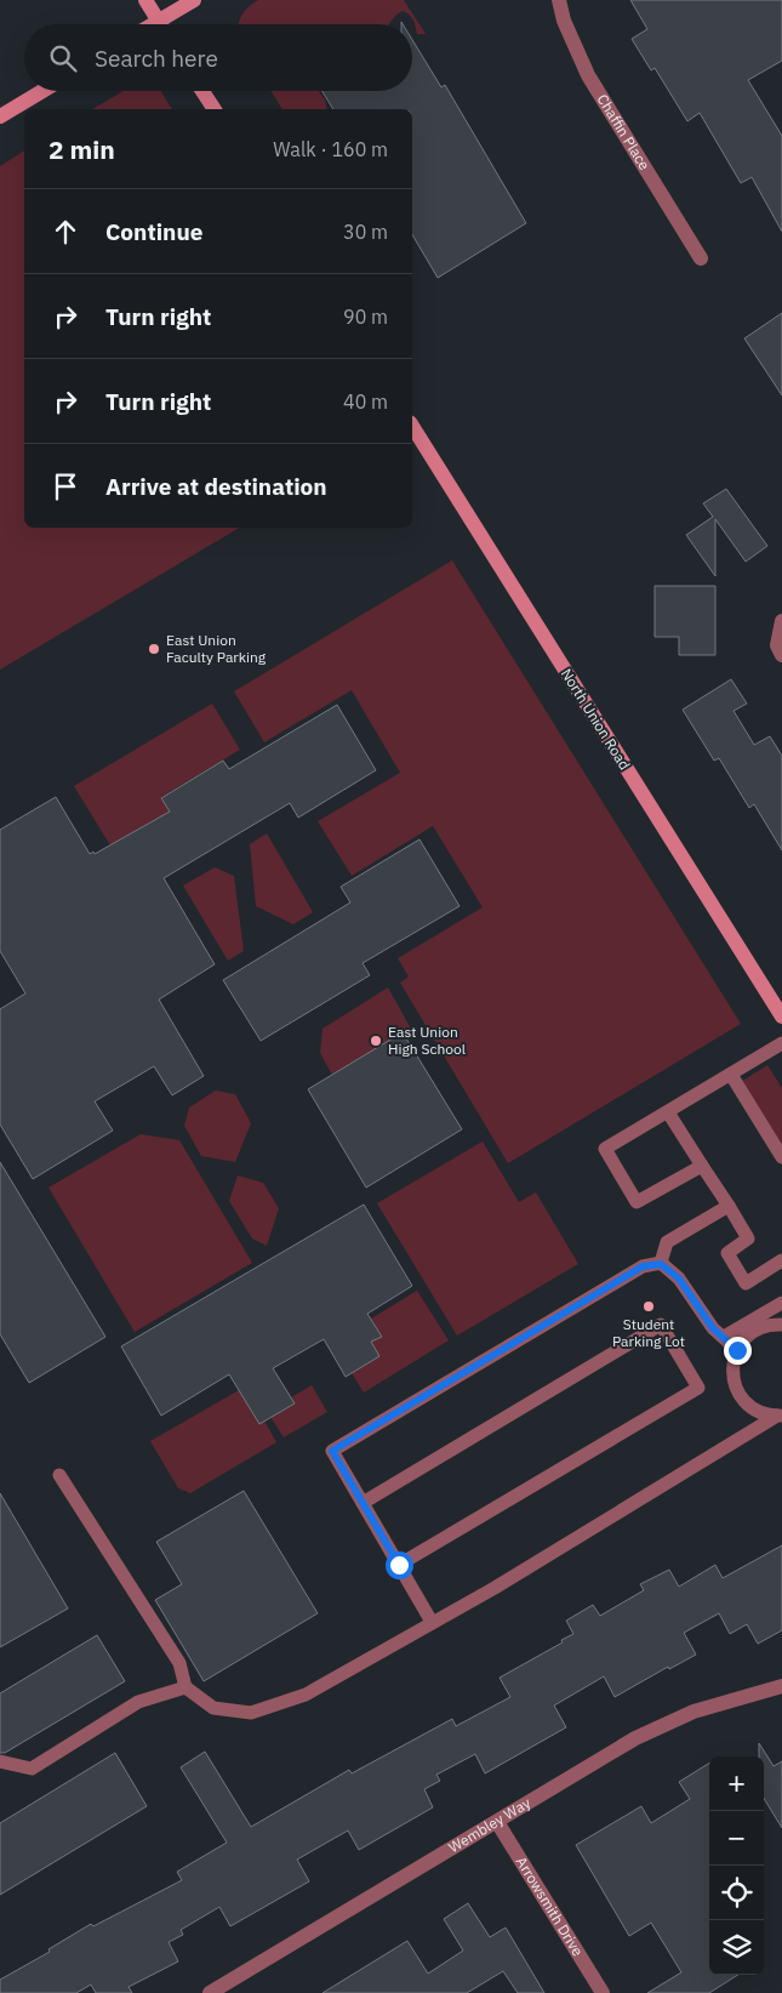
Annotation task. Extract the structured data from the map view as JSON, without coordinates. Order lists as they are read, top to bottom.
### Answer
{
  "streets": {
    "street": [
      "Chaffin Place",
      "North Union Road",
      "Wembley Way",
      "Arrowsmith Drive"
    ]
  },
  "crossings": [
    ["Wembley Way", "Arrowsmith Drive"]
  ],
  "places": ["East Union Faculty Parking", "East Union High School", "Student Parking Lot"],
  "page": {
    "search": "Search here",
    "heading": ["2 min", "Walk · 160 m"],
    "list": [
      ["Continue", "30 m"],
      ["Turn right", "90 m"],
      ["Turn right", "40 m"],
      "Arrive at destination"
    ],
    "map_buttons": ["+", "−"]
  }
}
